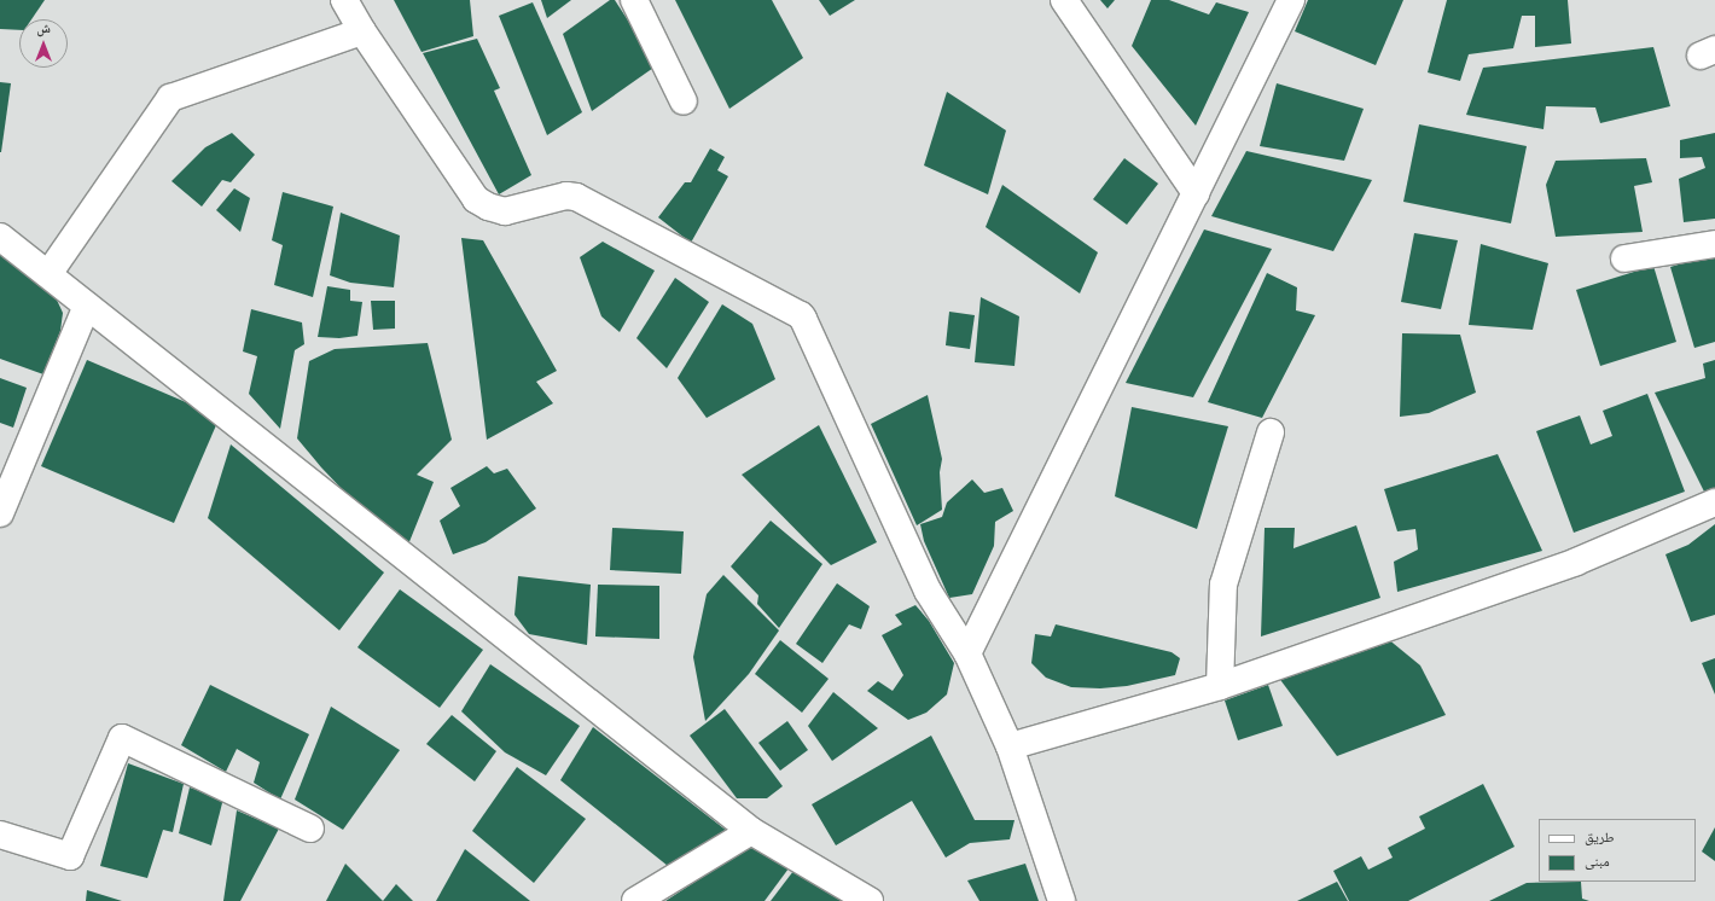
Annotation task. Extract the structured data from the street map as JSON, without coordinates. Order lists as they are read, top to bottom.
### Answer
{
  "legend": ["طريق", "مبنى"],
  "north": "top"
}
